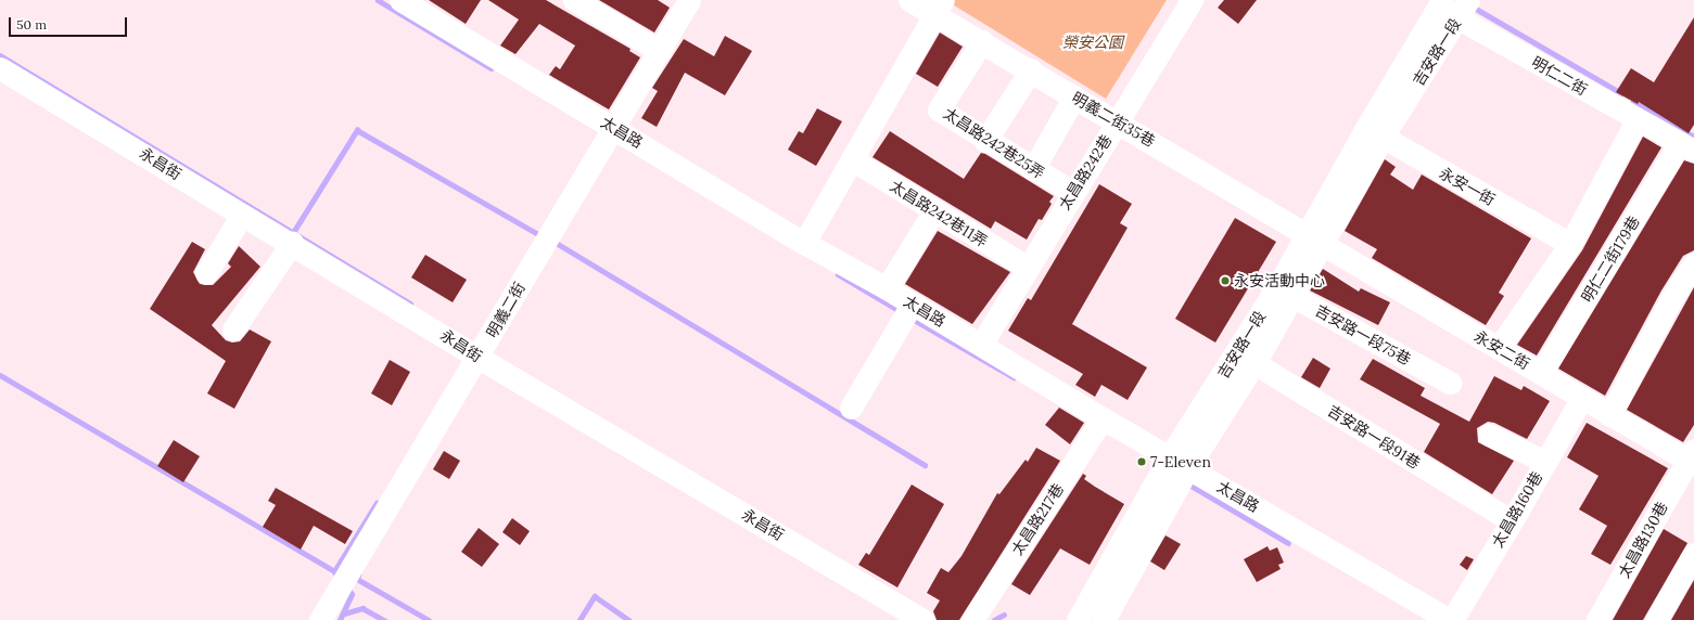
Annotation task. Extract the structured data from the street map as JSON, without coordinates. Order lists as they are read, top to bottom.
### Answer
{
  "streets": {
    "street": [
      "吉安路一段",
      "明仁二街",
      "明義二街35巷",
      "太昌路",
      "太昌路242巷25弄",
      "永昌街",
      "太昌路242巷",
      "永安一街",
      "太昌路242巷11弄",
      "明仁二街179巷",
      "明義二街",
      "吉安路一段75巷",
      "永安二街",
      "吉安路一段91巷",
      "太昌路160巷",
      "太昌路217巷",
      "太昌路130巷"
    ]
  },
  "crossings": [
    ["吉安路一段", "明仁二街"],
    ["吉安路一段", "明義二街35巷"],
    ["吉安路一段", "太昌路"],
    ["吉安路一段", "永安一街"],
    ["吉安路一段", "吉安路一段75巷"],
    ["吉安路一段", "永安二街"],
    ["吉安路一段", "吉安路一段91巷"],
    ["明仁二街", "明仁二街179巷"],
    ["明義二街35巷", "太昌路242巷25弄"],
    ["明義二街35巷", "太昌路242巷"],
    ["明義二街35巷", "永安二街"],
    ["太昌路", "太昌路242巷"],
    ["太昌路", "明義二街"],
    ["太昌路", "太昌路160巷"],
    ["太昌路", "太昌路217巷"],
    ["太昌路242巷25弄", "太昌路242巷"],
    ["永昌街", "明義二街"],
    ["太昌路242巷", "太昌路242巷11弄"],
    ["明仁二街179巷", "永安二街"],
    ["永安二街", "太昌路160巷"],
    ["永安二街", "太昌路130巷"],
    ["吉安路一段91巷", "太昌路160巷"]
  ],
  "parks": ["榮安公園"],
  "places": ["永安活動中心", "7-Eleven"],
  "scale_bar": "50 m"
}
